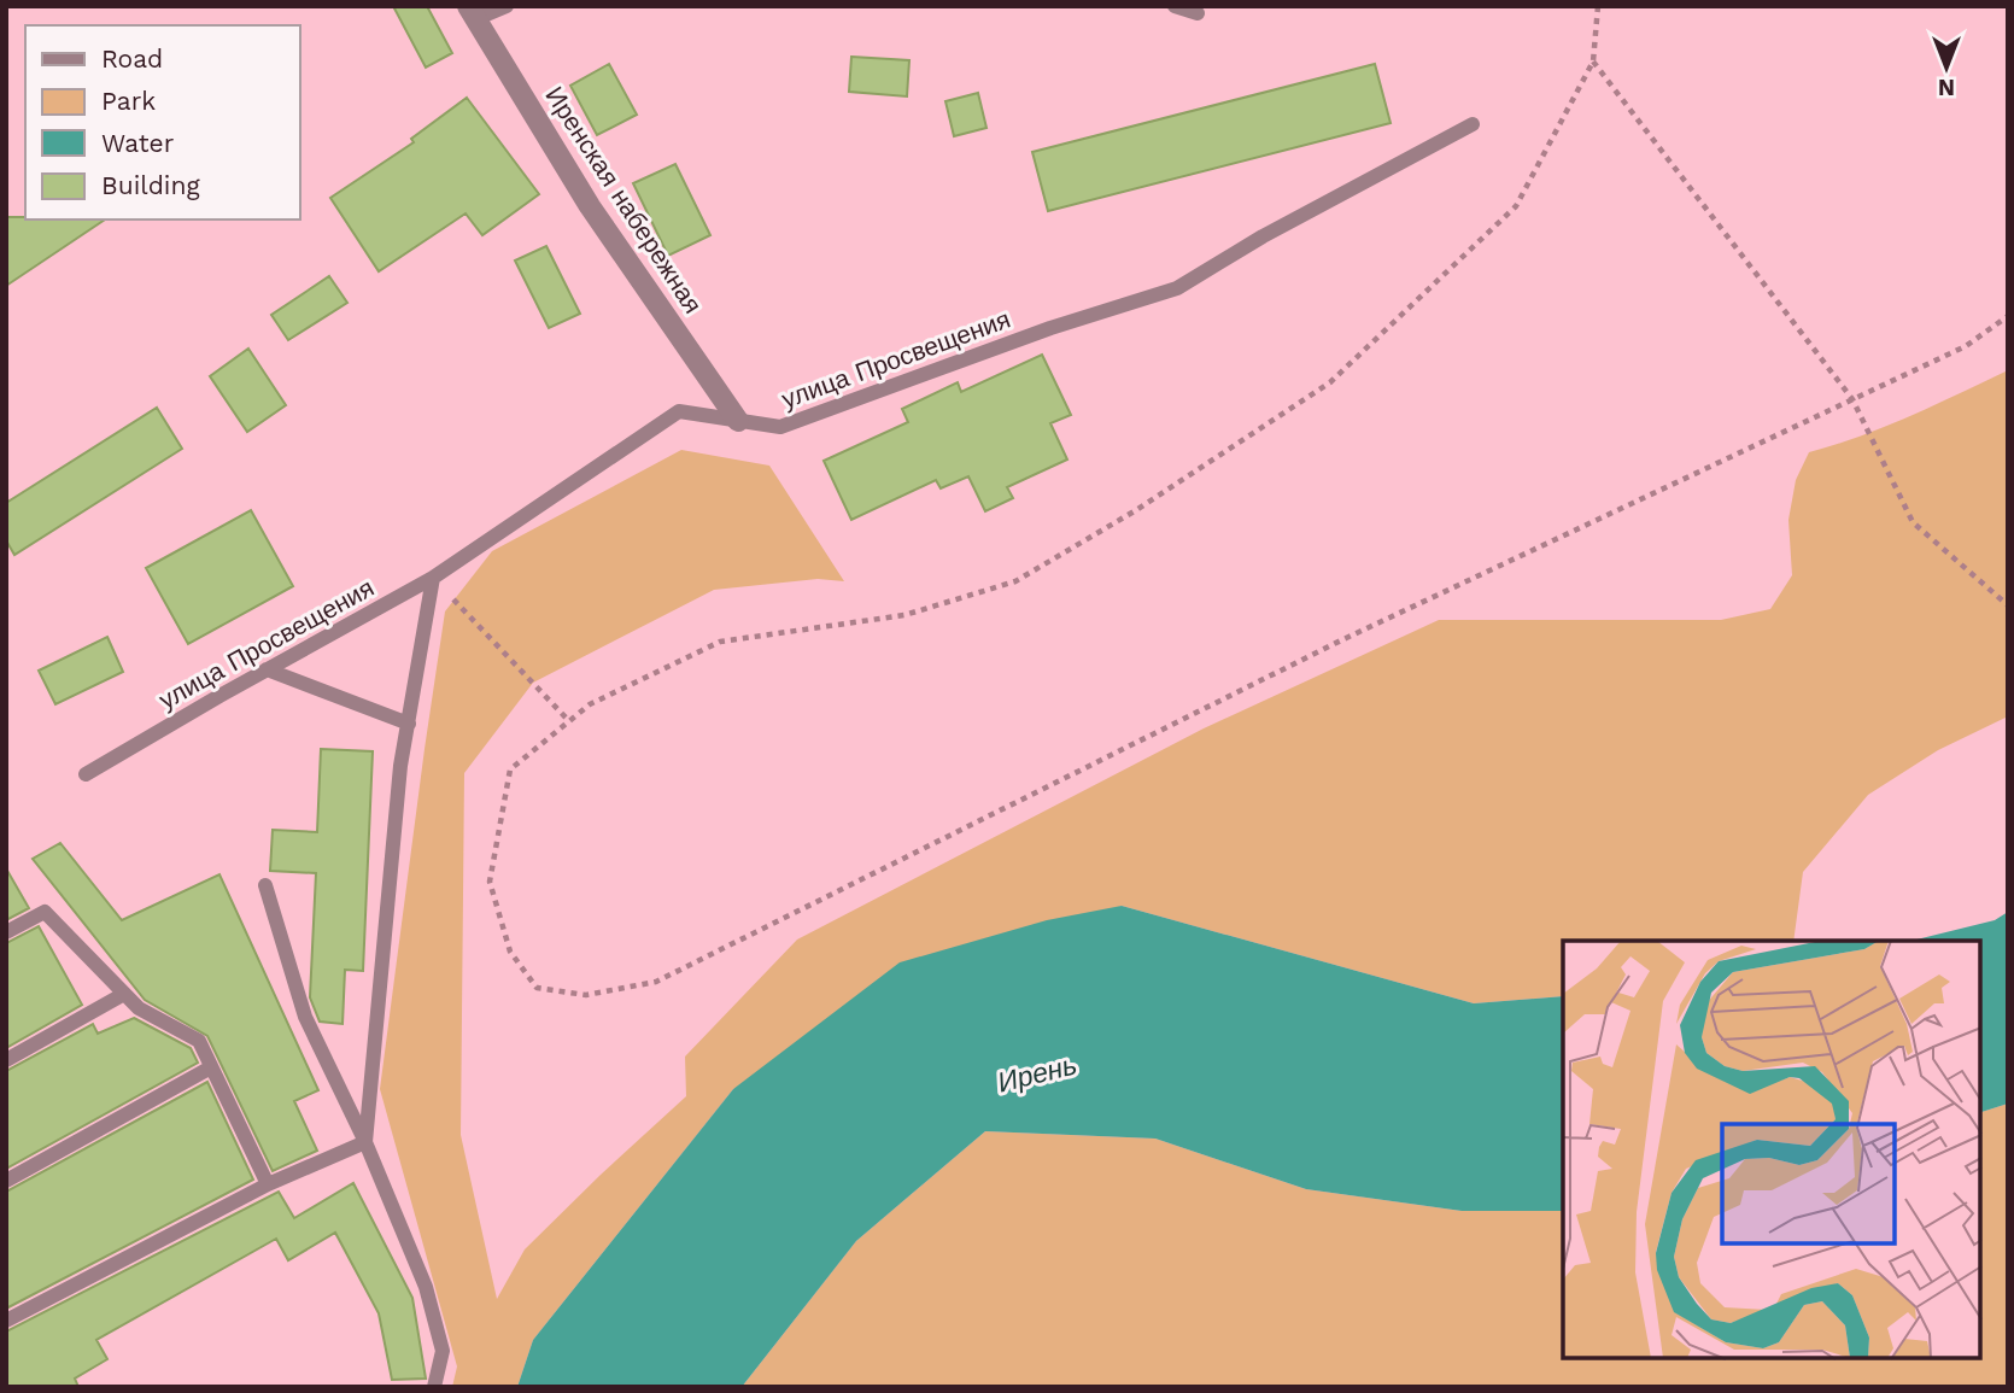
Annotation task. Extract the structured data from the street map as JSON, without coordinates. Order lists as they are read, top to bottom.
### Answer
{
  "streets": {
    "street": ["Иренская набережная"],
    "lane": ["улица Просвещения"]
  },
  "crossings": [
    ["Иренская набережная", "улица Просвещения"]
  ],
  "water": ["Ирень"],
  "legend": [
    "Road",
    "Park",
    "Water",
    "Building"
  ],
  "north": "bottom"
}
